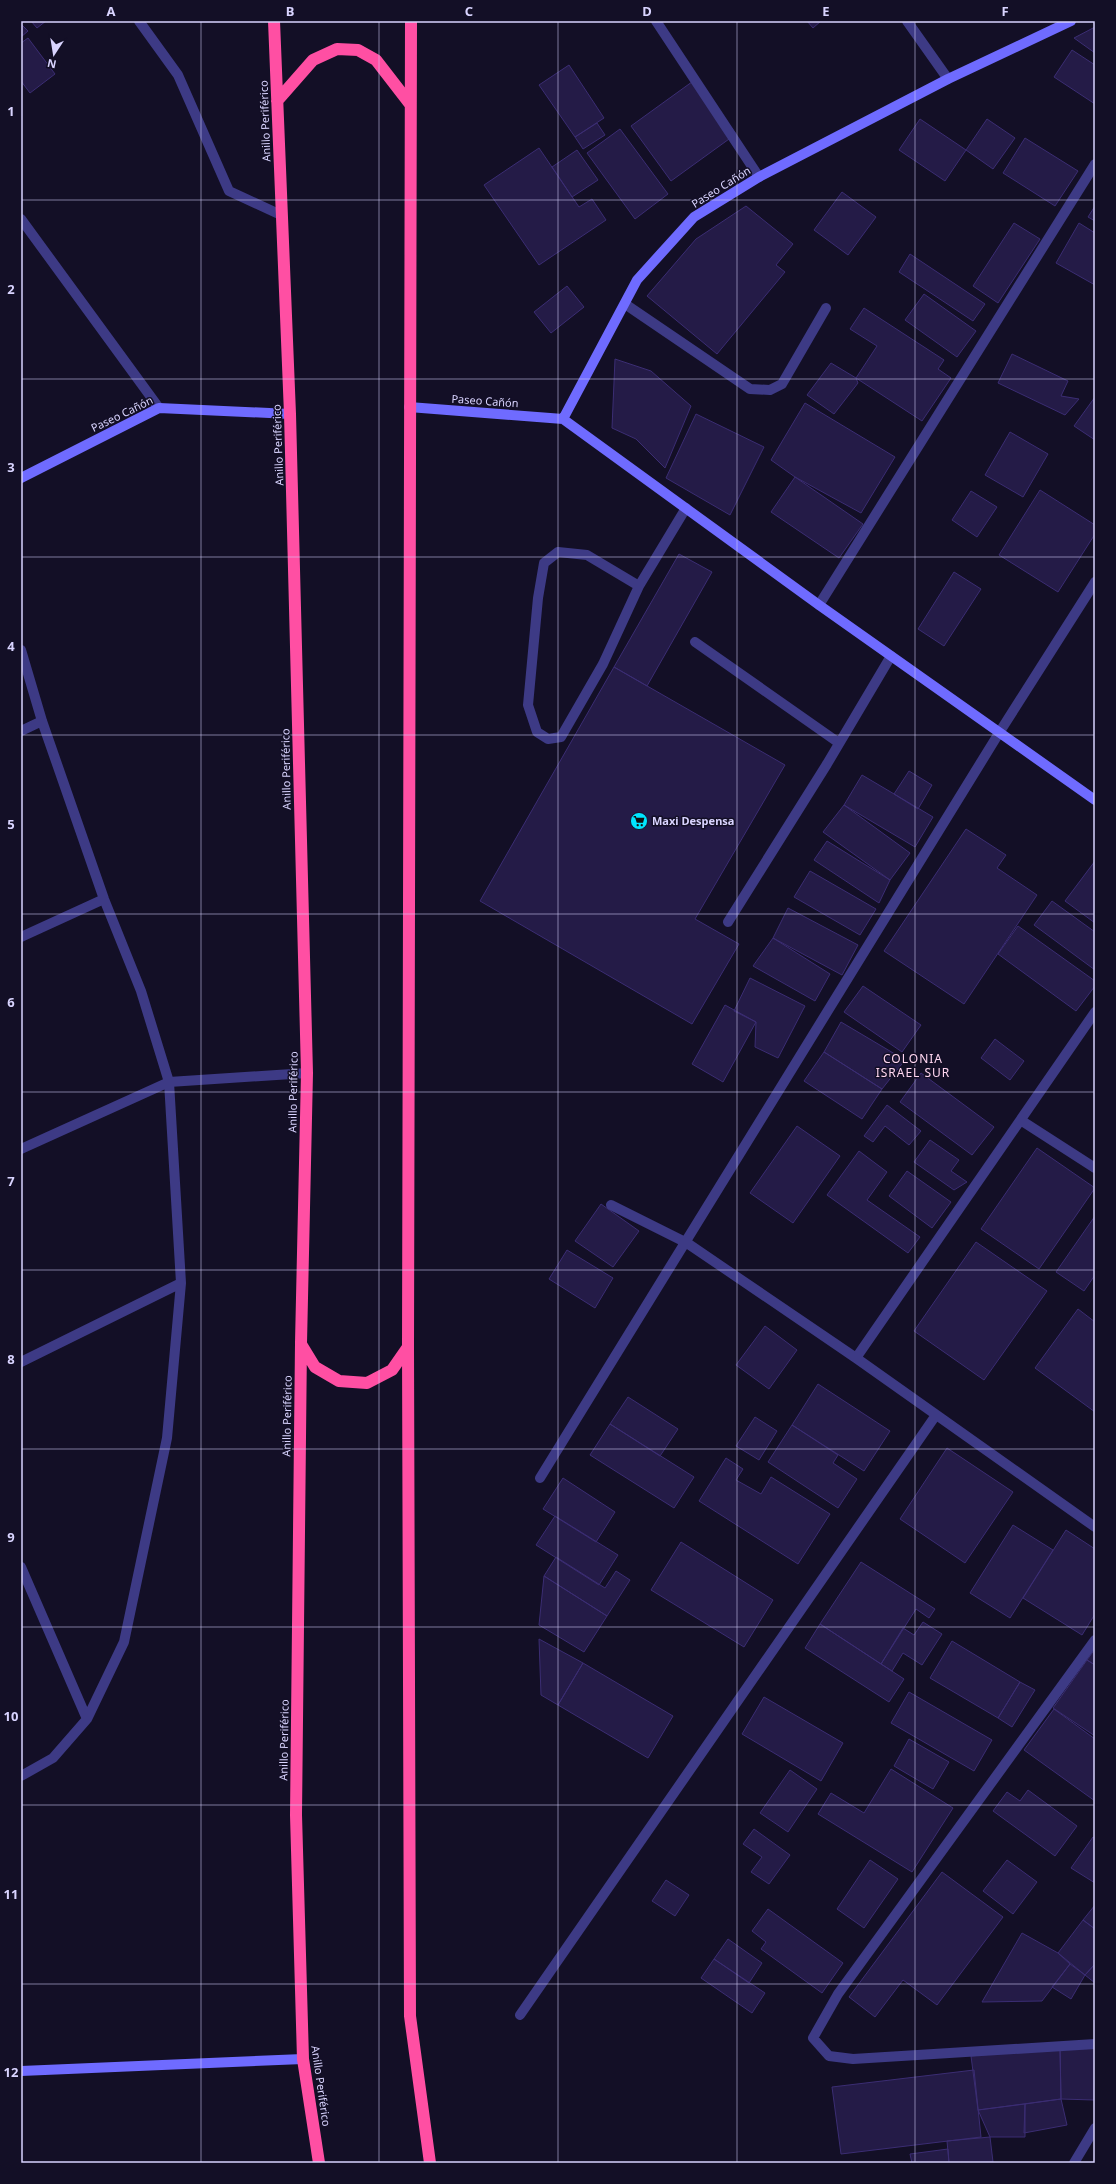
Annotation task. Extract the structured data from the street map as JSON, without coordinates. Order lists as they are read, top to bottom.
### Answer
{
  "streets": {
    "highway": ["Anillo Periférico"],
    "street": ["Paseo Cañón"]
  },
  "crossings": [
    ["Anillo Periférico", "Paseo Cañón"]
  ],
  "districts": ["COLONIA ISRAEL SUR"],
  "places": {
    "supermarket": ["Maxi Despensa"]
  },
  "north": "bottom",
  "grid": {
    "columns": [
      "A",
      "B",
      "C",
      "D",
      "E",
      "F"
    ],
    "rows": [
      "1",
      "2",
      "3",
      "4",
      "5",
      "6",
      "7",
      "8",
      "9",
      "10",
      "11",
      "12"
    ]
  }
}
